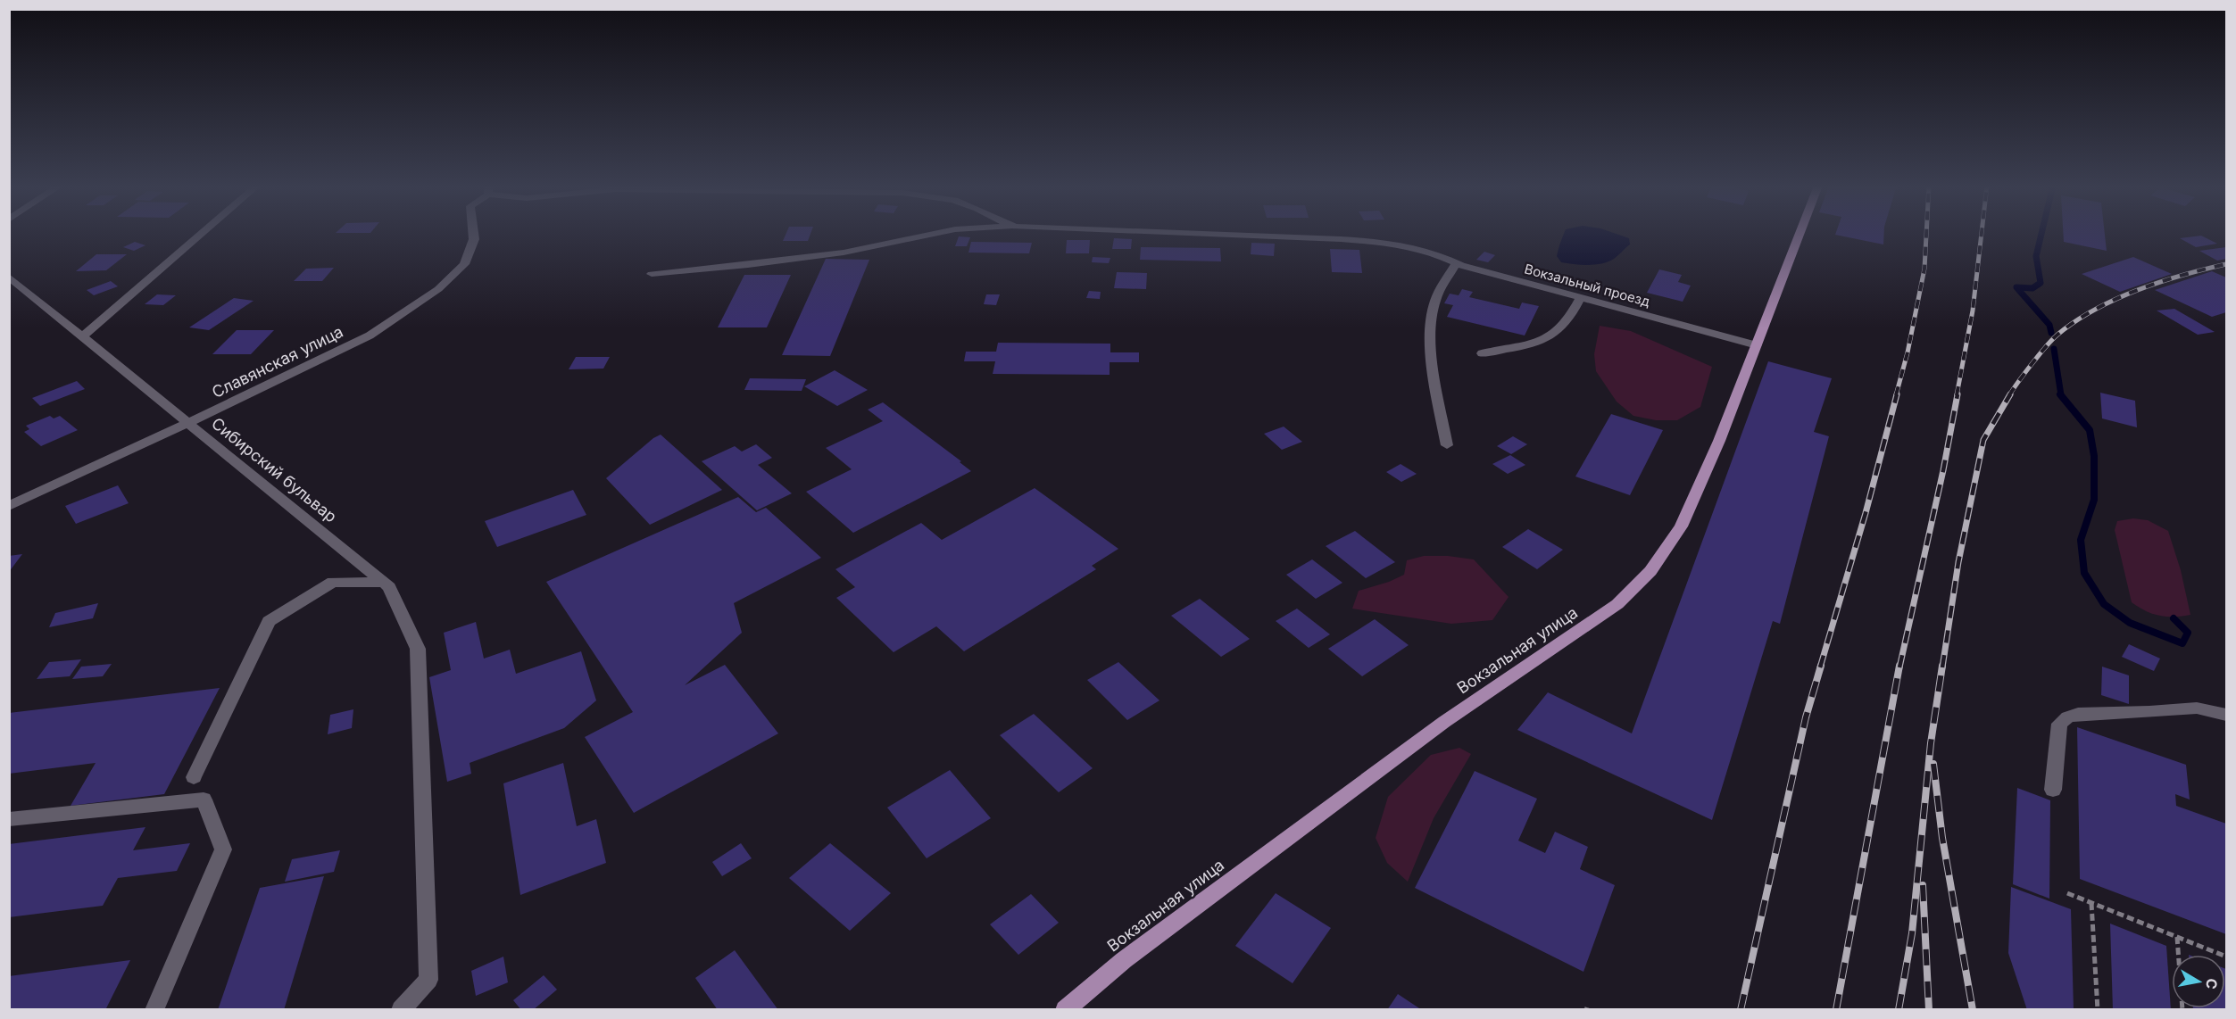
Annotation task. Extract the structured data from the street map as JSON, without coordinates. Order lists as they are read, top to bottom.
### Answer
{
  "streets": {
    "main road": ["Вокзальная улица"],
    "street": ["Вокзальный проезд", "Славянская улица", "Сибирский бульвар"]
  },
  "crossings": [
    ["Вокзальный проезд", "Вокзальная улица"],
    ["Славянская улица", "Сибирский бульвар"]
  ],
  "north": "right"
}
